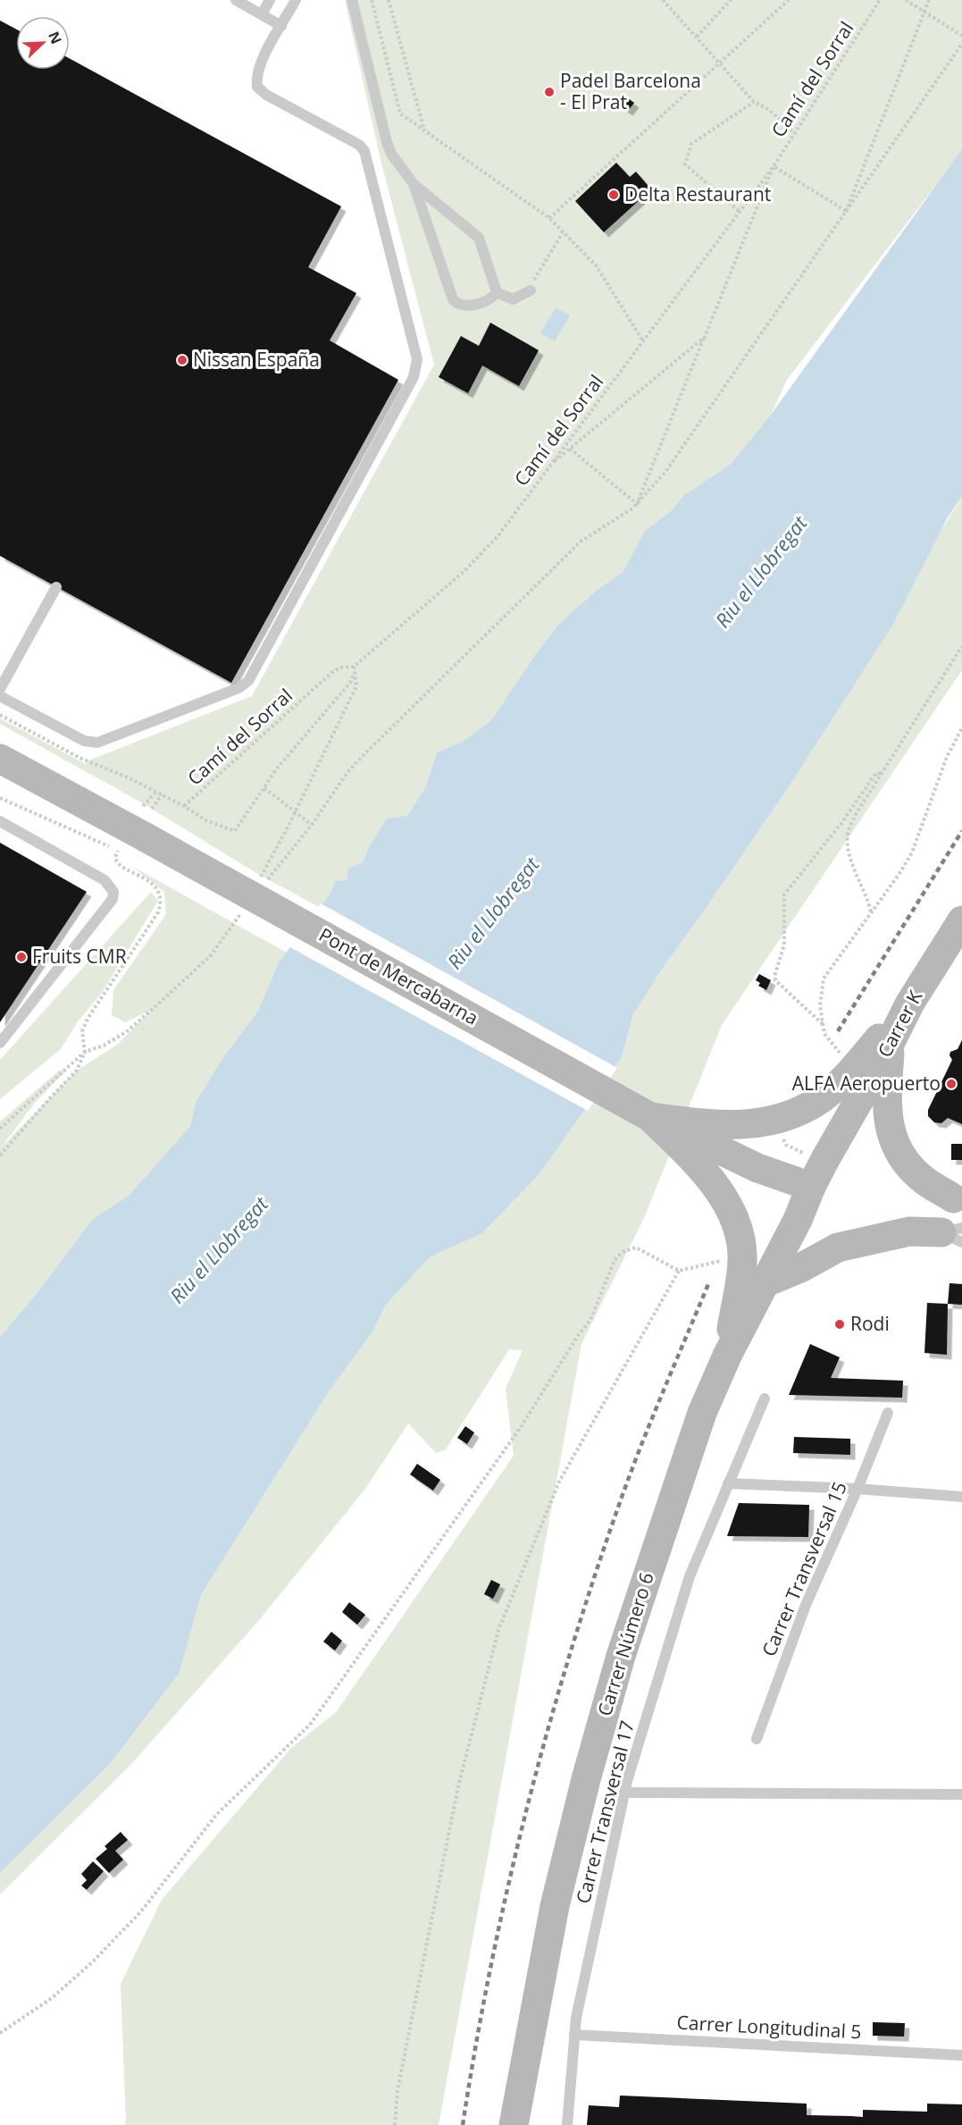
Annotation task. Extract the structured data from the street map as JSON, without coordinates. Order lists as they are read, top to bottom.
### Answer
{
  "streets": {
    "main road": ["Pont de Mercabarna", "Carrer K", "Carrer Número 6"],
    "lane": ["Carrer Transversal 15", "Carrer Transversal 17", "Carrer Longitudinal 5"],
    "path": ["Camí del Sorral"]
  },
  "crossings": [
    ["Carrer K", "Carrer Número 6"],
    ["Carrer Transversal 17", "Carrer Longitudinal 5"]
  ],
  "water": ["Riu el Llobregat"],
  "places": [
    "Padel Barcelona - El Prat",
    "Delta Restaurant",
    "Nissan España",
    "Fruits CMR",
    "ALFA Aeropuerto",
    "Rodi"
  ],
  "north": "top right"
}
